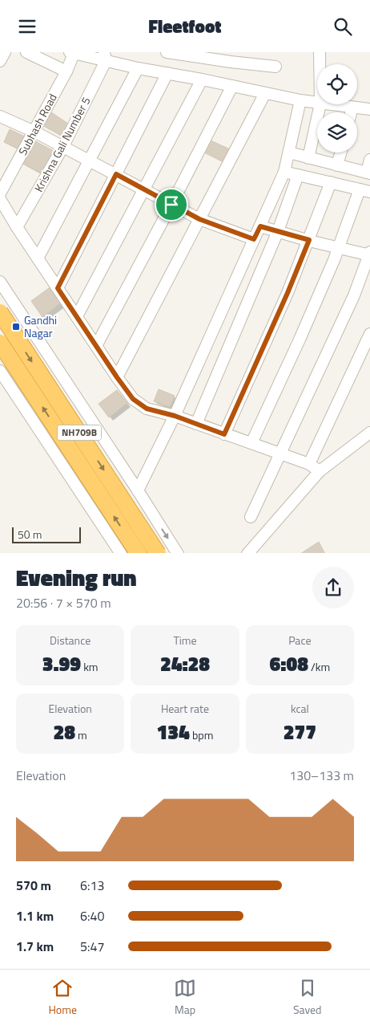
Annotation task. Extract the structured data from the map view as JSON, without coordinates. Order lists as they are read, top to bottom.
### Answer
{
  "streets": {
    "highway": ["NH709B"],
    "street": ["Subhash Road", "Krishna Gali Number 5"]
  },
  "places": {
    "transit": ["Gandhi Nagar"]
  },
  "scale_bar": "50 m",
  "page": {
    "header": "Fleetfoot",
    "scale": "50 m",
    "heading": ["Evening run", "20:56 · 7 × 570 m"],
    "stats": [
      ["Distance", "3.99 km"],
      ["Time", "24:28"],
      ["Pace", "6:08 /km"],
      ["Elevation", "28 m"],
      ["Heart rate", "134 bpm"],
      ["kcal", "277"]
    ],
    "chart": ["Elevation", "130–133 m"],
    "list": [
      {
        "name": "570 m",
        "note": "6:13"
      },
      {
        "name": "1.1 km",
        "note": "6:40"
      },
      {
        "name": "1.7 km",
        "note": "5:47"
      }
    ],
    "tabs": ["Home", "Map", "Saved"]
  }
}
